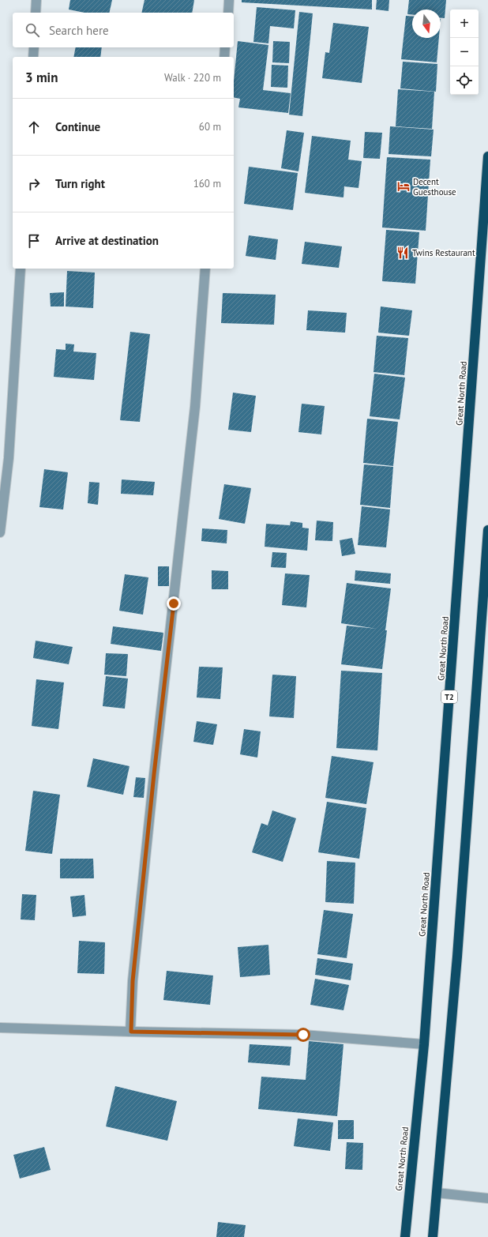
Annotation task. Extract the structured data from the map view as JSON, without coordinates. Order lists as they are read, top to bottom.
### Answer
{
  "streets": {
    "highway": ["Great North Road", "T2"]
  },
  "places": {
    "hotel": ["Decent Guesthouse"],
    "restaurant": ["Twins Restaurant"]
  },
  "north": "bottom",
  "page": {
    "map_buttons": ["+", "−"],
    "search": "Search here",
    "heading": ["3 min", "Walk · 220 m"],
    "list": [
      ["Continue", "60 m"],
      ["Turn right", "160 m"],
      "Arrive at destination"
    ]
  }
}
